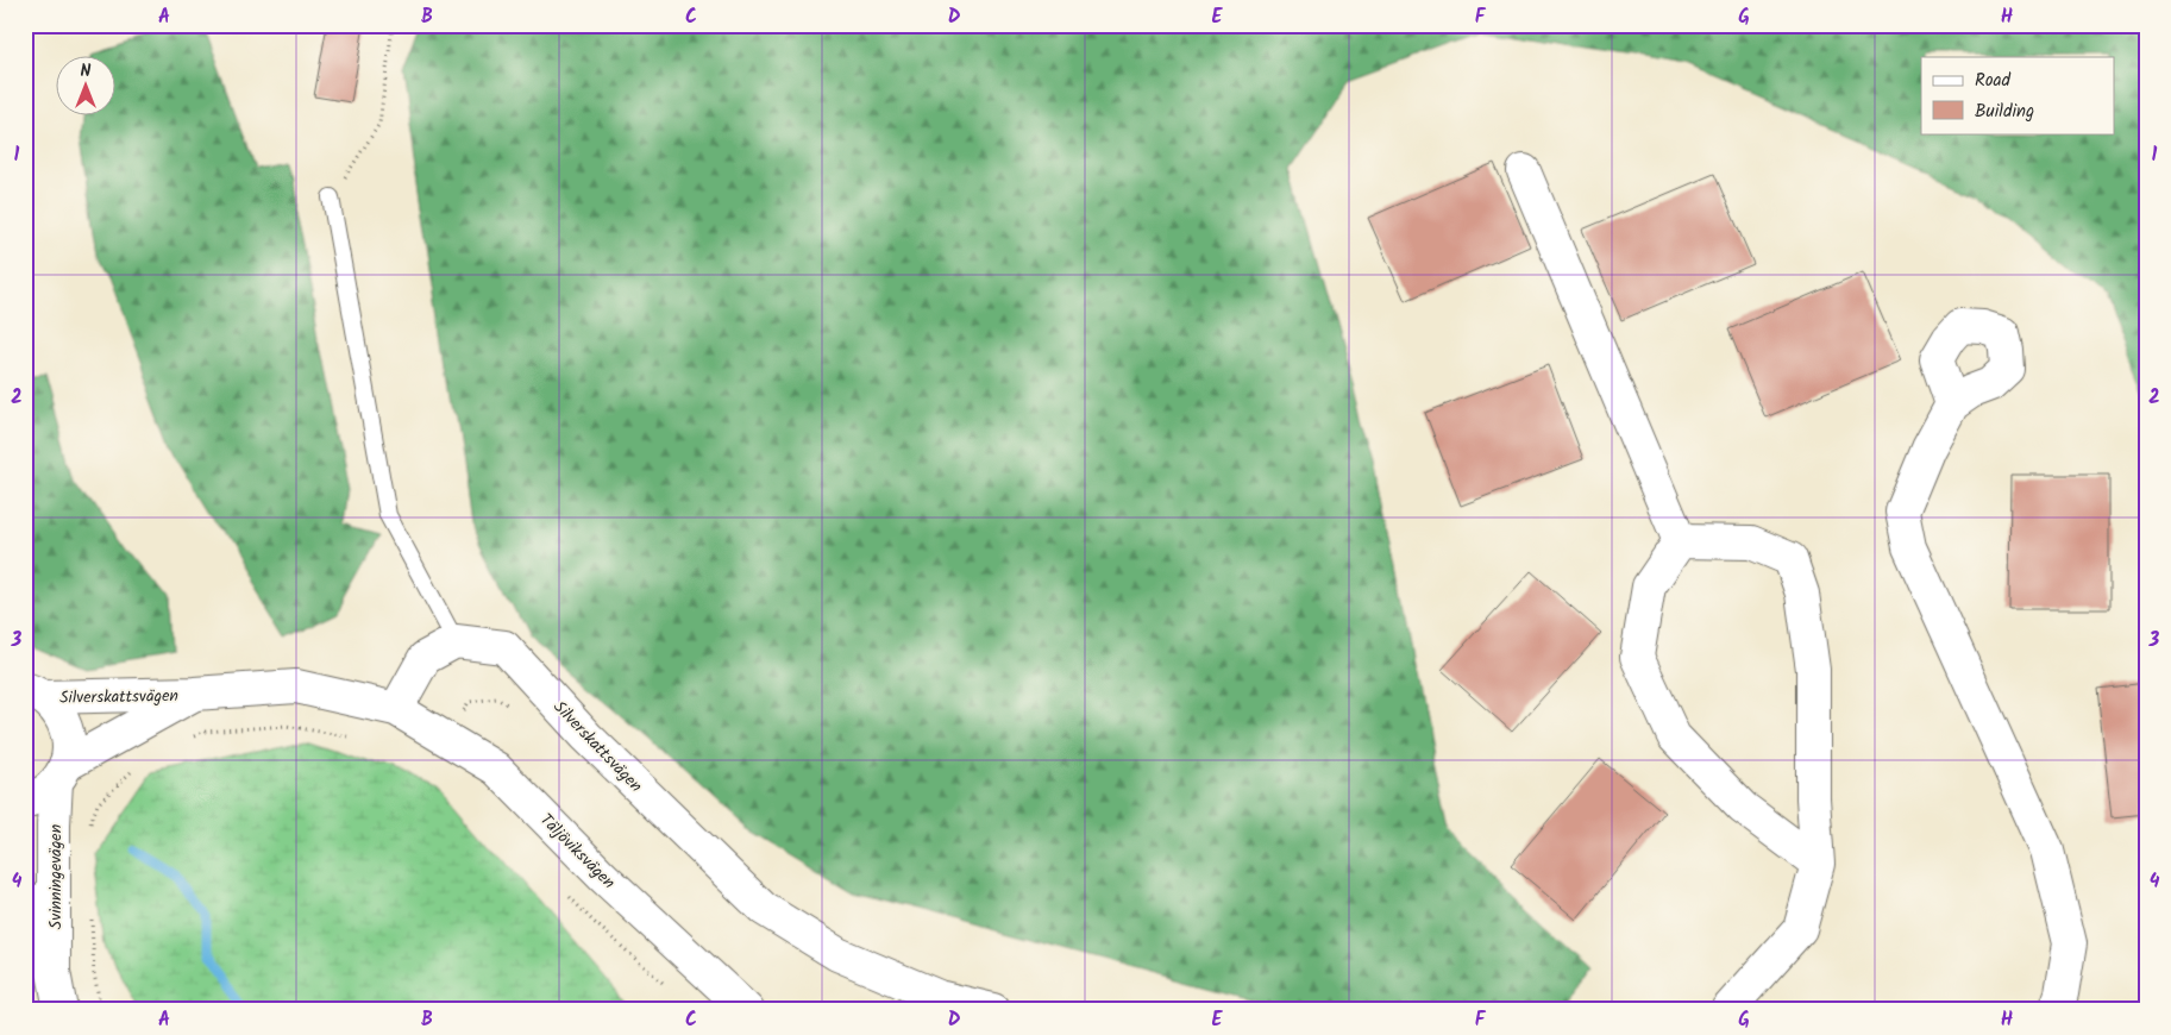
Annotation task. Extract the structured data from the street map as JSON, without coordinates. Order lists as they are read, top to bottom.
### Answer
{
  "streets": {
    "street": ["Silverskattsvägen", "Täljöviksvägen", "Svinningevägen"]
  },
  "crossings": [
    ["Silverskattsvägen", "Täljöviksvägen"],
    ["Silverskattsvägen", "Svinningevägen"]
  ],
  "legend": ["Road", "Building"],
  "north": "top",
  "grid": {
    "columns": [
      "A",
      "B",
      "C",
      "D",
      "E",
      "F",
      "G",
      "H"
    ],
    "rows": [
      "1",
      "2",
      "3",
      "4"
    ]
  }
}
